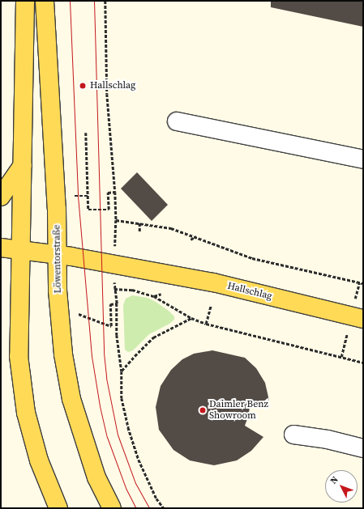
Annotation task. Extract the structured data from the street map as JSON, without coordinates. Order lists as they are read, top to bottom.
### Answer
{
  "streets": {
    "main road": ["Löwentorstraße", "Hallschlag"]
  },
  "crossings": [
    ["Löwentorstraße", "Hallschlag"]
  ],
  "places": ["Hallschlag", "Daimler Benz Showroom"],
  "north": "top left"
}
